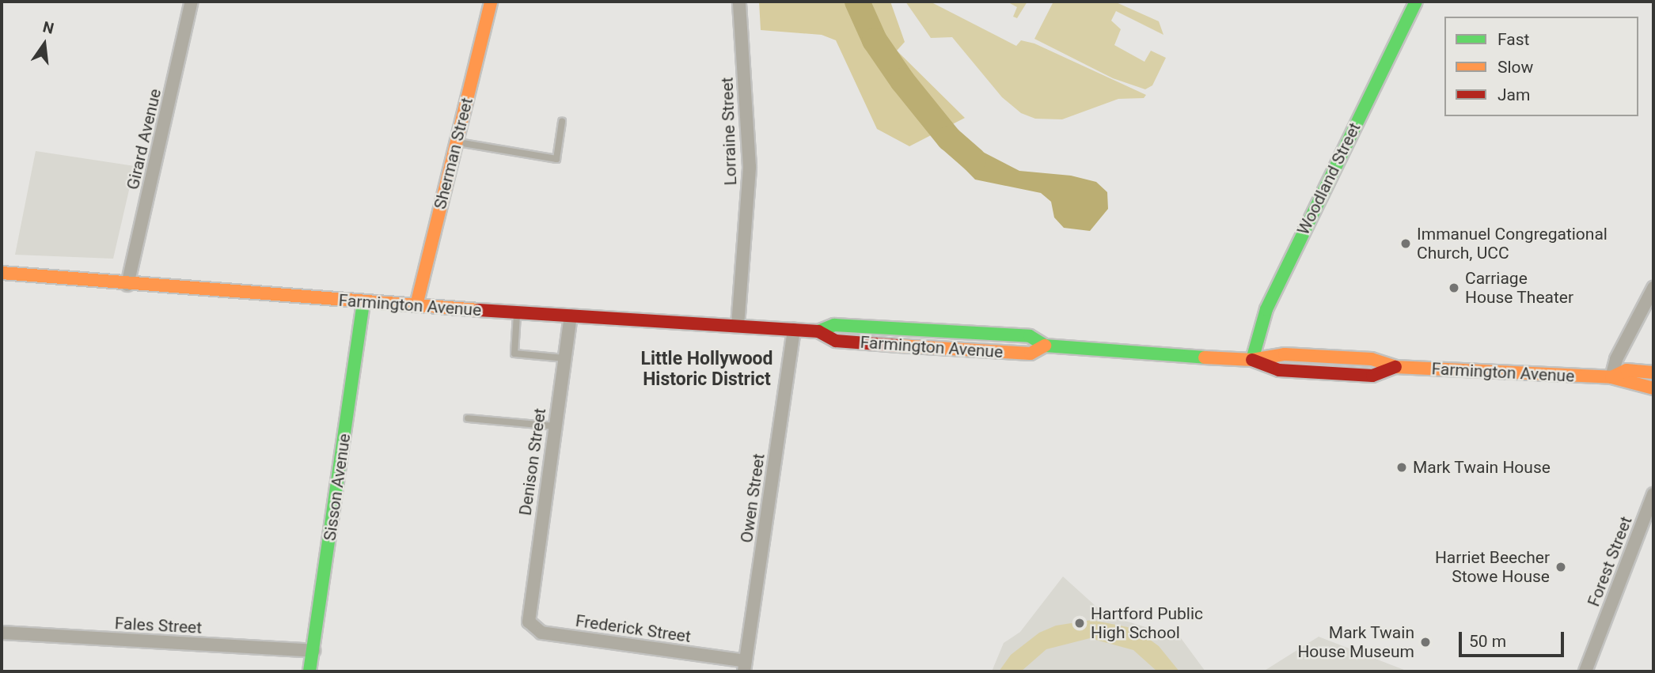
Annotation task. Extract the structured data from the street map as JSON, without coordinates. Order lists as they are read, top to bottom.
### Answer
{
  "streets": {
    "main road": [
      "Sherman Street",
      "Woodland Street",
      "Farmington Avenue",
      "Sisson Avenue"
    ],
    "street": [
      "Lorraine Street",
      "Girard Avenue",
      "Denison Street",
      "Owen Street",
      "Forest Street",
      "Fales Street",
      "Frederick Street"
    ]
  },
  "crossings": [
    ["Lorraine Street", "Farmington Avenue"],
    ["Girard Avenue", "Farmington Avenue"],
    ["Sherman Street", "Farmington Avenue"],
    ["Woodland Street", "Farmington Avenue"],
    ["Farmington Avenue", "Denison Street"],
    ["Farmington Avenue", "Sisson Avenue"],
    ["Farmington Avenue", "Owen Street"],
    ["Denison Street", "Frederick Street"],
    ["Sisson Avenue", "Fales Street"],
    ["Owen Street", "Frederick Street"]
  ],
  "districts": ["Little Hollywood Historic District"],
  "places": [
    "Immanuel Congregational Church, UCC",
    "Carriage House Theater",
    "Mark Twain House",
    "Harriet Beecher Stowe House",
    "Hartford Public High School",
    "Mark Twain House Museum"
  ],
  "legend": ["Fast", "Slow", "Jam"],
  "scale_bar": "50 m",
  "north": "top"
}
